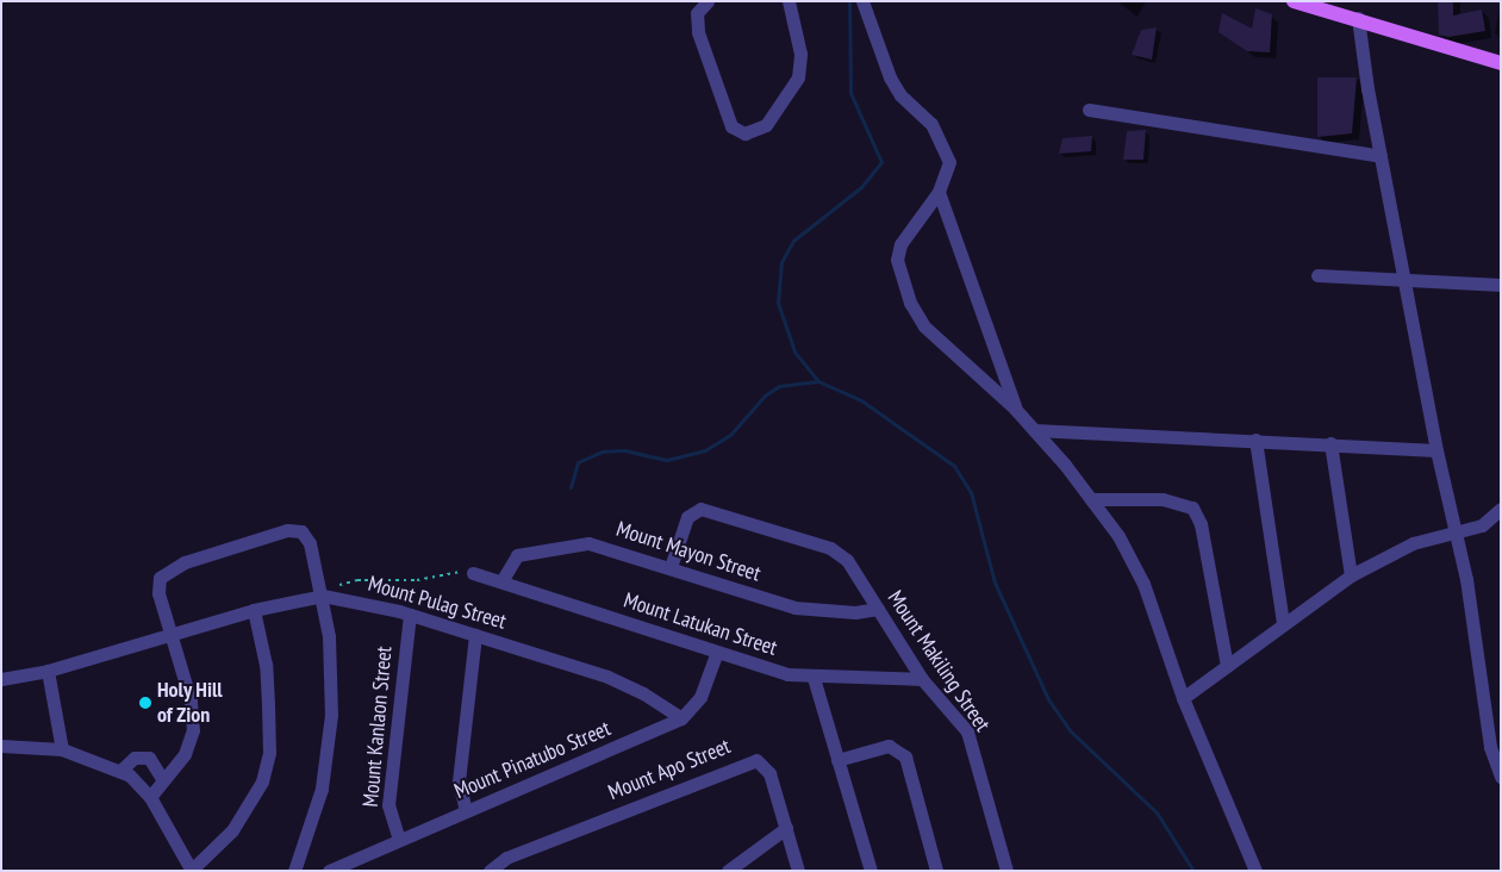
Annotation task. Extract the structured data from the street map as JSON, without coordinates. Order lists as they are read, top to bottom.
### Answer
{
  "streets": {
    "street": [
      "Mount Mayon Street",
      "Mount Pulag Street",
      "Mount Latukan Street",
      "Mount Makiling Street",
      "Mount Kanlaon Street",
      "Mount Pinatubo Street",
      "Mount Apo Street"
    ]
  },
  "crossings": [
    ["Mount Mayon Street", "Mount Latukan Street"],
    ["Mount Mayon Street", "Mount Makiling Street"],
    ["Mount Pulag Street", "Mount Kanlaon Street"],
    ["Mount Pulag Street", "Mount Pinatubo Street"],
    ["Mount Latukan Street", "Mount Makiling Street"],
    ["Mount Latukan Street", "Mount Pinatubo Street"],
    ["Mount Kanlaon Street", "Mount Pinatubo Street"]
  ],
  "places": ["Holy Hill of Zion"]
}
